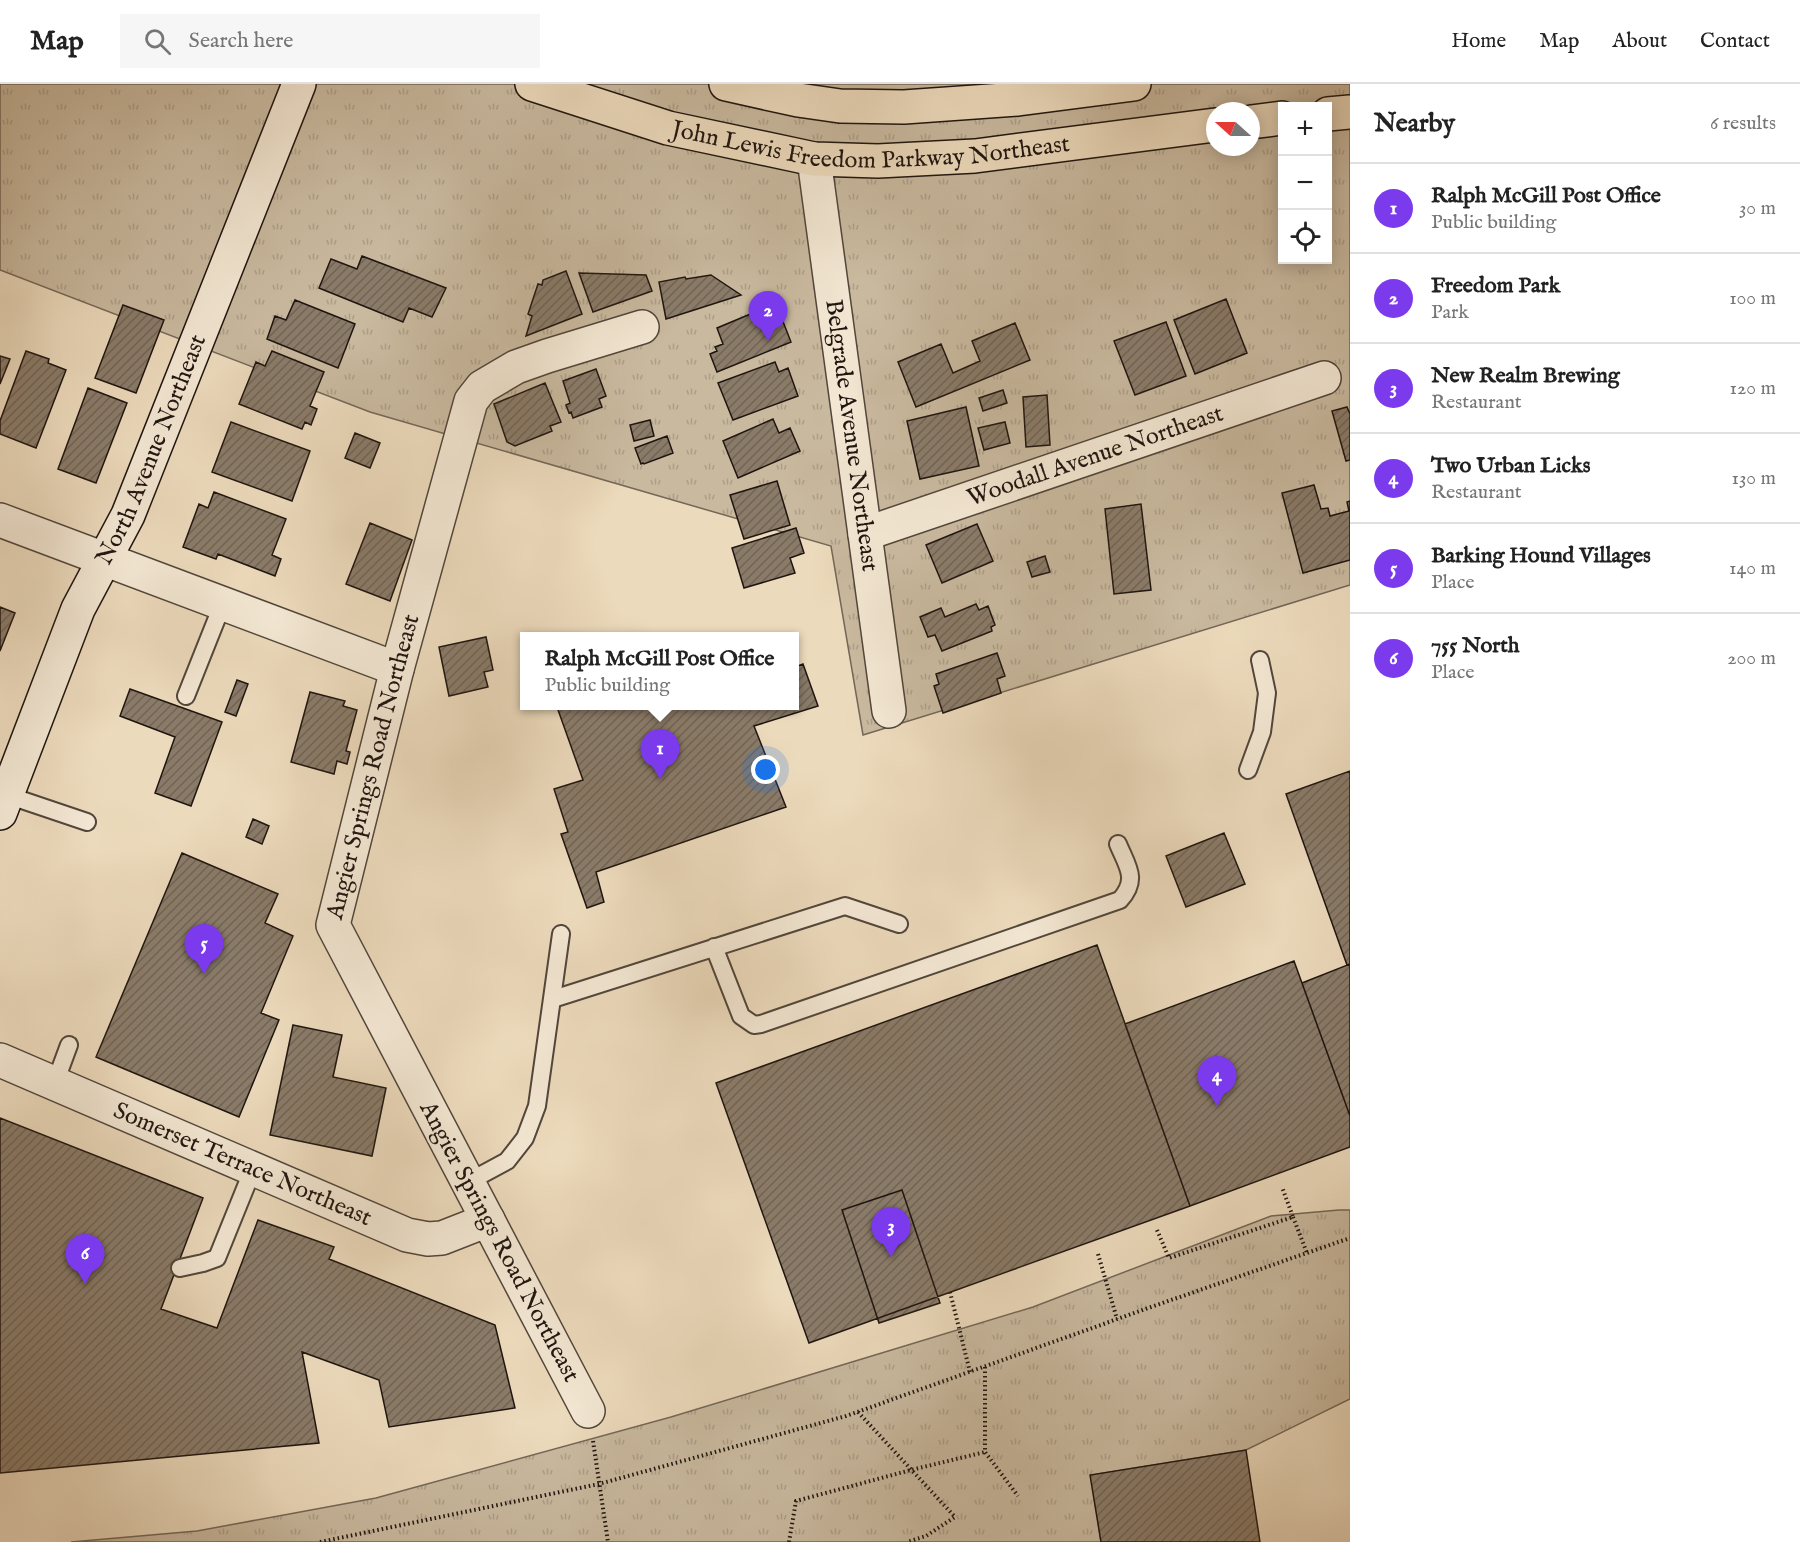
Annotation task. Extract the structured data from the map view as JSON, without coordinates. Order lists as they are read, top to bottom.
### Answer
{
  "streets": {
    "highway": ["John Lewis Freedom Parkway Northeast"],
    "street": [
      "Belgrade Avenue Northeast",
      "North Avenue Northeast",
      "Woodall Avenue Northeast",
      "Angier Springs Road Northeast",
      "Somerset Terrace Northeast"
    ]
  },
  "crossings": [
    ["John Lewis Freedom Parkway Northeast", "Belgrade Avenue Northeast"],
    ["Belgrade Avenue Northeast", "Woodall Avenue Northeast"],
    ["Angier Springs Road Northeast", "Somerset Terrace Northeast"]
  ],
  "north": "left",
  "page": {
    "header": "Map",
    "search": "Search here",
    "nav": [
      "Home",
      "Map",
      "About",
      "Contact"
    ],
    "heading": ["Nearby", "6 results"],
    "map_buttons": ["+", "−"],
    "list": [
      {
        "mark": "1",
        "name": "Ralph McGill Post Office",
        "note": "Public building",
        "value": "30 m"
      },
      {
        "mark": "2",
        "name": "Freedom Park",
        "note": "Park",
        "value": "100 m"
      },
      {
        "mark": "3",
        "name": "New Realm Brewing",
        "note": "Restaurant",
        "value": "120 m"
      },
      {
        "mark": "4",
        "name": "Two Urban Licks",
        "note": "Restaurant",
        "value": "130 m"
      },
      {
        "mark": "5",
        "name": "Barking Hound Villages",
        "note": "Place",
        "value": "140 m"
      },
      {
        "mark": "6",
        "name": "755 North",
        "note": "Place",
        "value": "200 m"
      }
    ],
    "pins": [
      "2",
      "1",
      "5",
      "4",
      "3",
      "6"
    ],
    "popup": ["Ralph McGill Post Office", "Public building"]
  }
}
